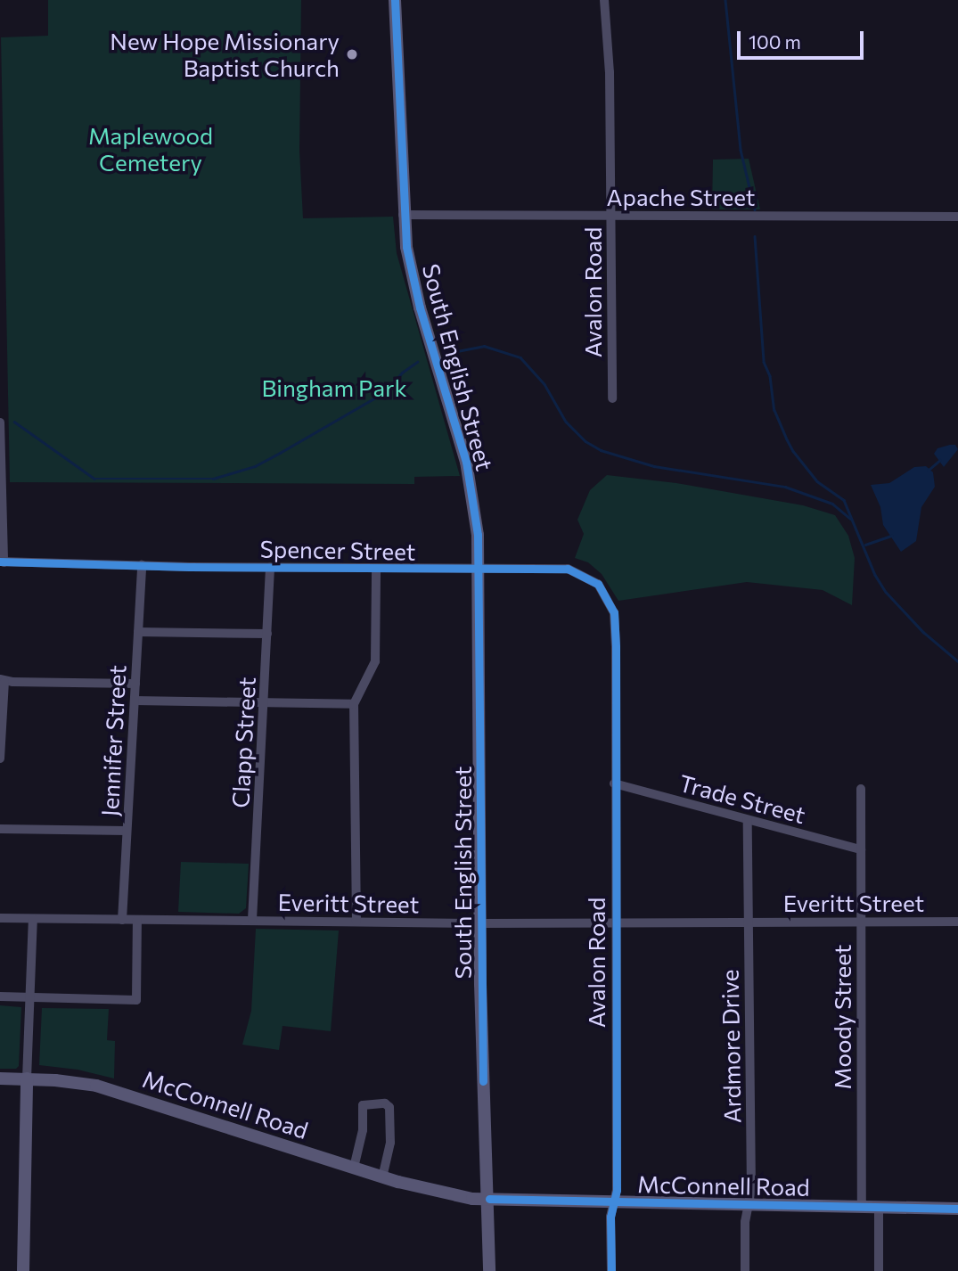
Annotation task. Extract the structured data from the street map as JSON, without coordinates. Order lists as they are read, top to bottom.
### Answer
{
  "streets": {
    "street": [
      "Apache Street",
      "Avalon Road",
      "South English Street",
      "Spencer Street",
      "Jennifer Street",
      "Clapp Street",
      "Trade Street",
      "Everitt Street",
      "Moody Street",
      "Ardmore Drive",
      "McConnell Road"
    ]
  },
  "crossings": [
    ["Apache Street", "Avalon Road"],
    ["Apache Street", "South English Street"],
    ["Avalon Road", "Spencer Street"],
    ["Avalon Road", "Trade Street"],
    ["Avalon Road", "Everitt Street"],
    ["Avalon Road", "McConnell Road"],
    ["South English Street", "Spencer Street"],
    ["South English Street", "Everitt Street"],
    ["South English Street", "McConnell Road"],
    ["Spencer Street", "Jennifer Street"],
    ["Spencer Street", "Clapp Street"],
    ["Jennifer Street", "Everitt Street"],
    ["Clapp Street", "Everitt Street"],
    ["Trade Street", "Moody Street"],
    ["Trade Street", "Ardmore Drive"],
    ["Everitt Street", "Moody Street"],
    ["Everitt Street", "Ardmore Drive"],
    ["Moody Street", "McConnell Road"],
    ["Ardmore Drive", "McConnell Road"]
  ],
  "parks": ["Maplewood Cemetery", "Bingham Park"],
  "places": ["New Hope Missionary Baptist Church"],
  "scale_bar": "100 m"
}
